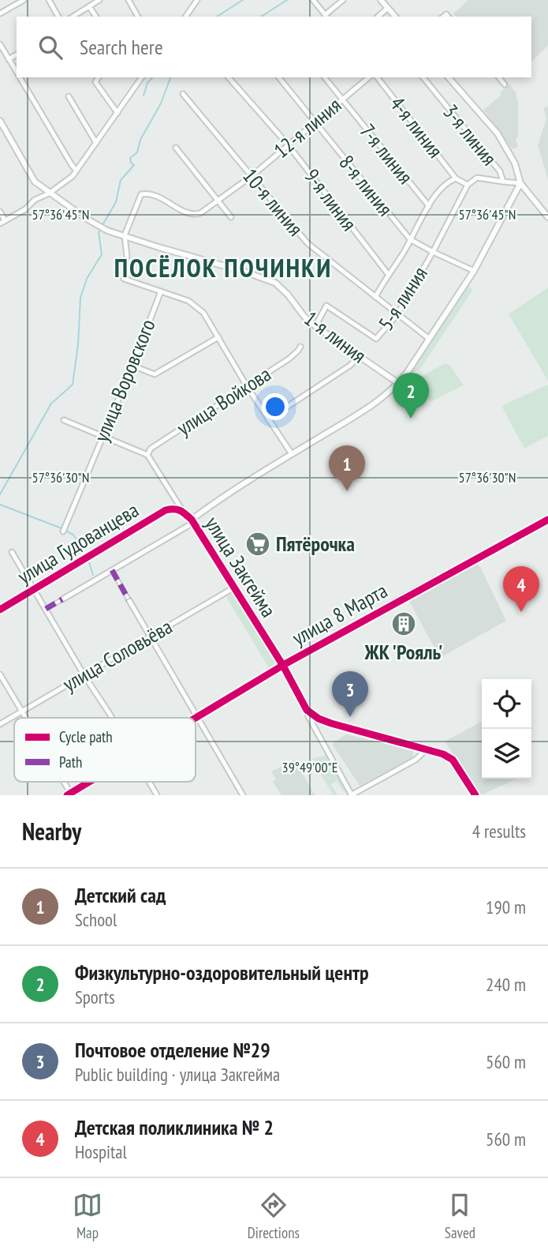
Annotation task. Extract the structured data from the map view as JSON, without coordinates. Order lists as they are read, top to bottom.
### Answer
{
  "streets": {
    "street": [
      "4-я линия",
      "12-я линия",
      "3-я линия",
      "7-я линия",
      "8-я линия",
      "9-я линия",
      "10-я линия",
      "5-я линия",
      "1-я линия",
      "улица Воровского",
      "улица Войкова",
      "улица Гудованцева",
      "улица Закгейма",
      "улица 8 Марта",
      "улица Соловьёва"
    ]
  },
  "crossings": [
    ["12-я линия", "7-я линия"],
    ["12-я линия", "8-я линия"],
    ["12-я линия", "9-я линия"],
    ["12-я линия", "10-я линия"],
    ["12-я линия", "1-я линия"],
    ["8-я линия", "5-я линия"],
    ["10-я линия", "5-я линия"],
    ["5-я линия", "1-я линия"],
    ["улица Гудованцева", "улица Закгейма"],
    ["улица Закгейма", "улица 8 Марта"],
    ["улица Закгейма", "улица Соловьёва"]
  ],
  "districts": ["ПОСЁЛОК ПОЧИНКИ"],
  "places": {
    "supermarket": ["Пятёрочка"],
    "building": ["ЖК 'Рояль'"]
  },
  "legend": ["Cycle path", "Path"],
  "page": {
    "search": "Search here",
    "pins": [
      "2",
      "1",
      "4",
      "3"
    ],
    "heading": ["Nearby", "4 results"],
    "list": [
      {
        "mark": "1",
        "name": "Детский сад",
        "note": "School",
        "value": "190 m"
      },
      {
        "mark": "2",
        "name": "Физкультурно-оздоровительный центр",
        "note": "Sports",
        "value": "240 m"
      },
      {
        "mark": "3",
        "name": "Почтовое отделение №29",
        "note": "Public building · улица Закгейма",
        "value": "560 m"
      },
      {
        "mark": "4",
        "name": "Детская поликлиника № 2",
        "note": "Hospital",
        "value": "560 m"
      }
    ],
    "nav": ["Map", "Directions", "Saved"]
  },
  "coordinates": ["57°36'45\"N", "57°36'30\"N", "39°49'00\"E"]
}
